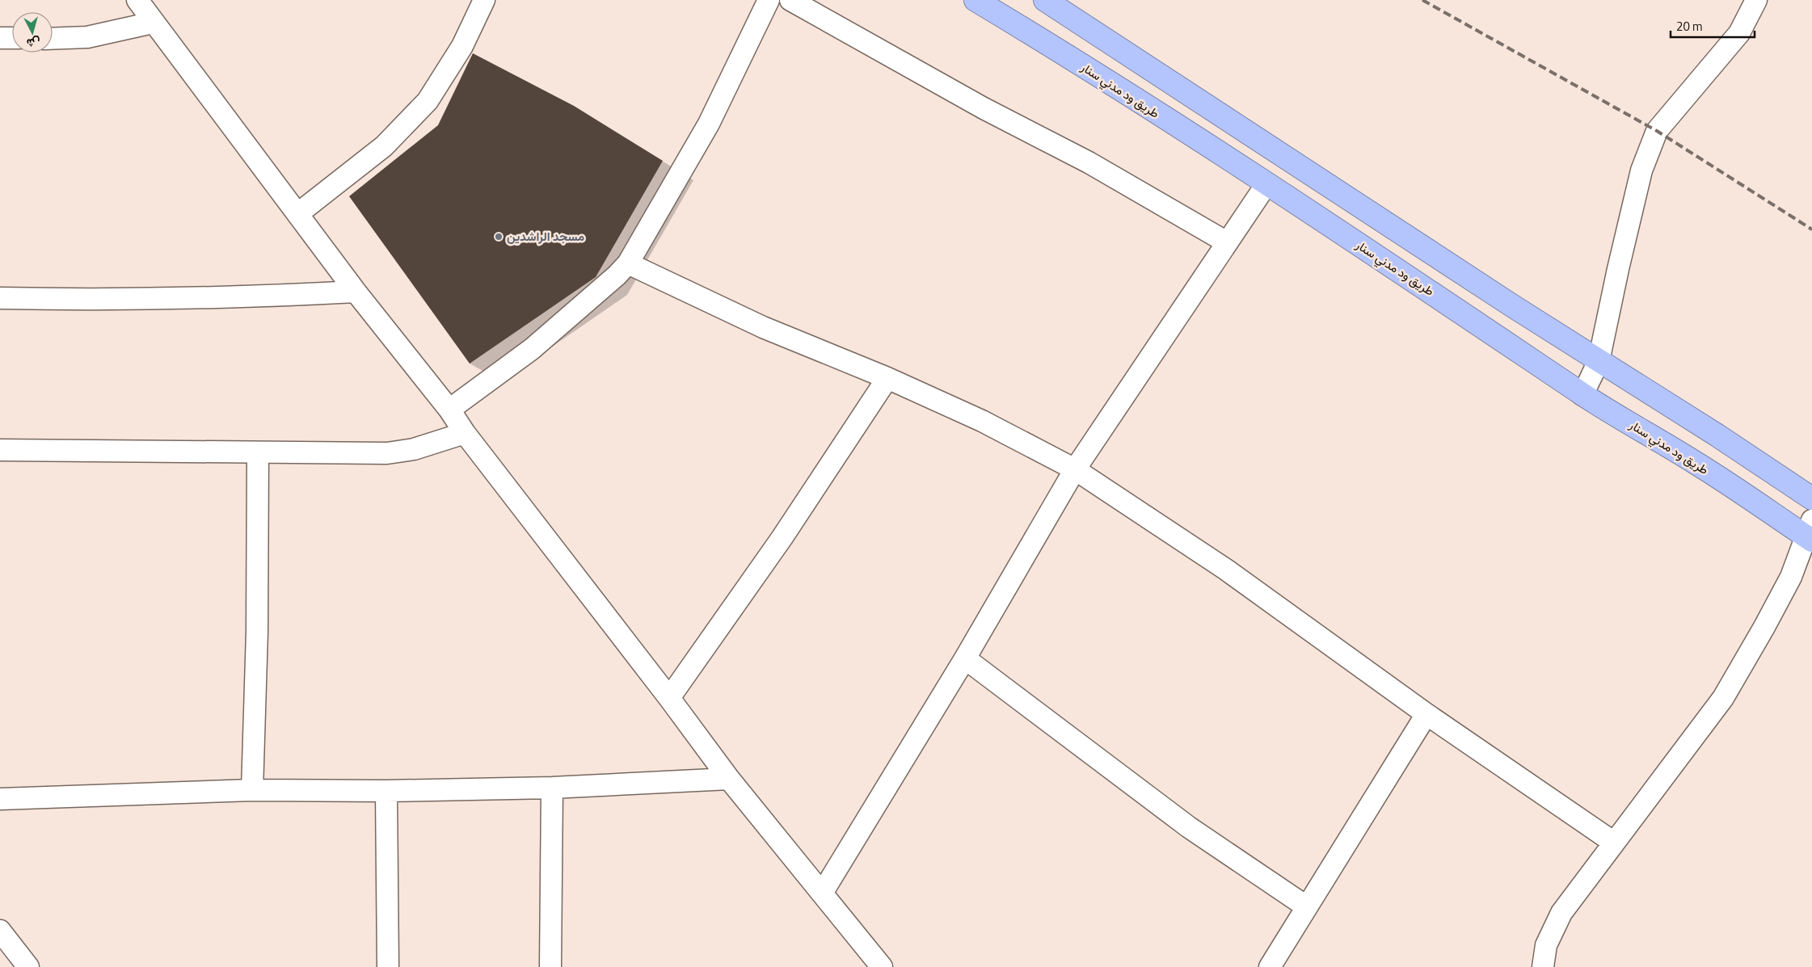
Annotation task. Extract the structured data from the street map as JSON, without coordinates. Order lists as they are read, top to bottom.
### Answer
{
  "streets": {
    "highway": ["طريق ود مدني سنار"]
  },
  "places": ["مسجد الراشدين"],
  "scale_bar": "20 m",
  "north": "bottom"
}
